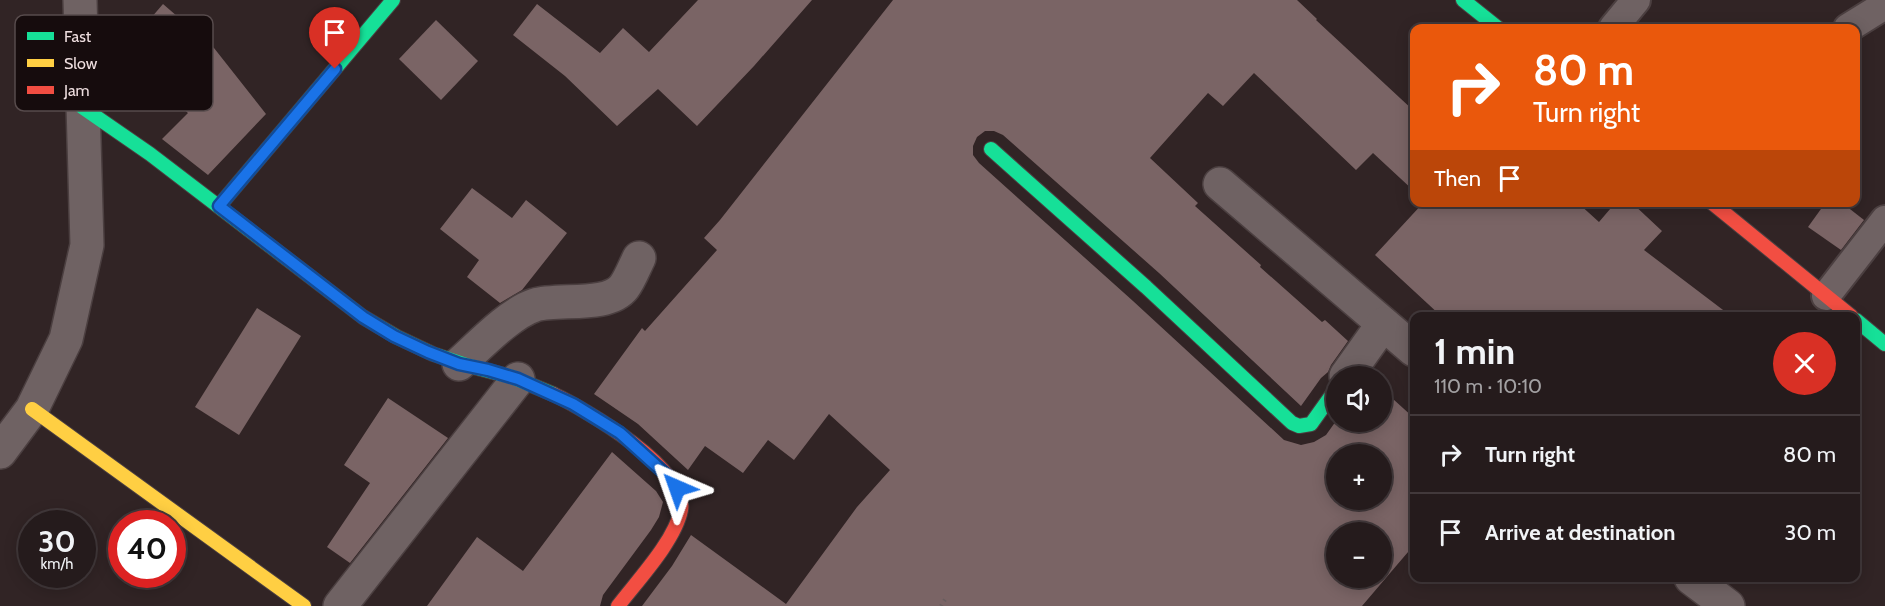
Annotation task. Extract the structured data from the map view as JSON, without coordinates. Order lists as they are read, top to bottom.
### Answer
{
  "legend": ["Fast", "Slow", "Jam"],
  "page": {
    "turn": ["80 m", "Turn right"],
    "then": "Then",
    "heading": ["1 min", "110 m · 10:10"],
    "map_buttons": ["+", "−"],
    "list": [
      {
        "name": "Turn right",
        "value": "80 m"
      },
      {
        "name": "Arrive at destination",
        "value": "30 m"
      }
    ],
    "speed": "30 km/h",
    "limit": "40"
  }
}
